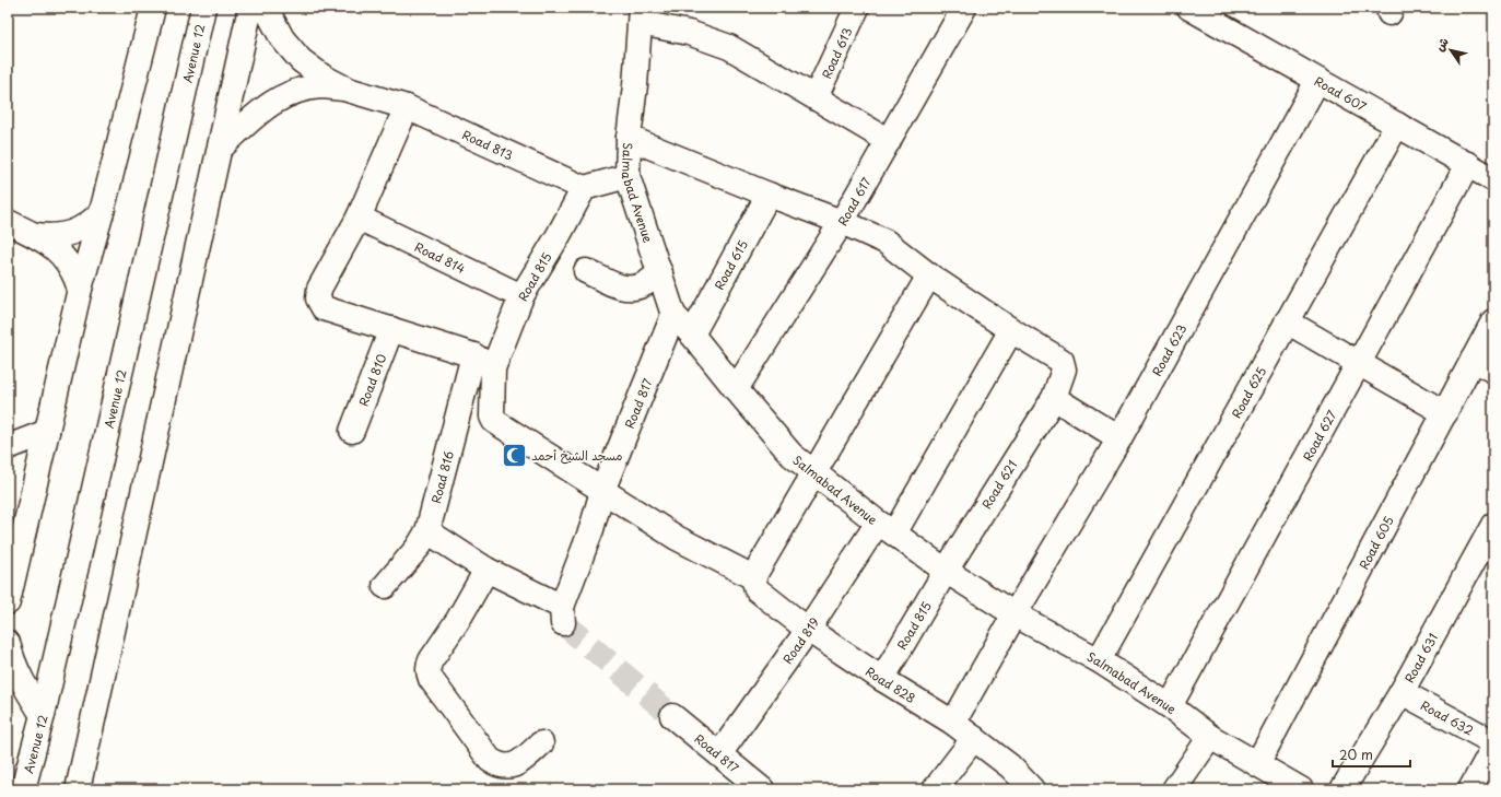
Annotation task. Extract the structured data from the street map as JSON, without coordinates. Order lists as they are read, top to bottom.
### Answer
{
  "streets": {
    "street": [
      "Road 613",
      "Avenue 12",
      "Road 607",
      "Road 813",
      "Salmabad Avenue",
      "Road 617",
      "Road 814",
      "Road 615",
      "Road 815",
      "Road 623",
      "Road 810",
      "Road 625",
      "Road 817",
      "Road 627",
      "Road 816",
      "Road 621",
      "Road 605",
      "Road 819",
      "Road 631",
      "Road 828",
      "Road 632"
    ]
  },
  "crossings": [
    ["Road 607", "Road 623"],
    ["Road 607", "Road 625"],
    ["Road 607", "Road 627"],
    ["Road 813", "Road 815"],
    ["Salmabad Avenue", "Road 617"],
    ["Salmabad Avenue", "Road 615"],
    ["Salmabad Avenue", "Road 815"],
    ["Salmabad Avenue", "Road 623"],
    ["Salmabad Avenue", "Road 625"],
    ["Salmabad Avenue", "Road 817"],
    ["Salmabad Avenue", "Road 627"],
    ["Salmabad Avenue", "Road 621"],
    ["Salmabad Avenue", "Road 605"],
    ["Salmabad Avenue", "Road 819"],
    ["Road 814", "Road 815"],
    ["Road 815", "Road 816"],
    ["Road 815", "Road 621"],
    ["Road 815", "Road 828"],
    ["Road 817", "Road 819"],
    ["Road 621", "Road 819"],
    ["Road 819", "Road 828"],
    ["Road 631", "Road 632"]
  ],
  "places": {
    "mosque": ["مسجد الشيخ أحمد"]
  },
  "scale_bar": "20 m",
  "north": "top left"
}
